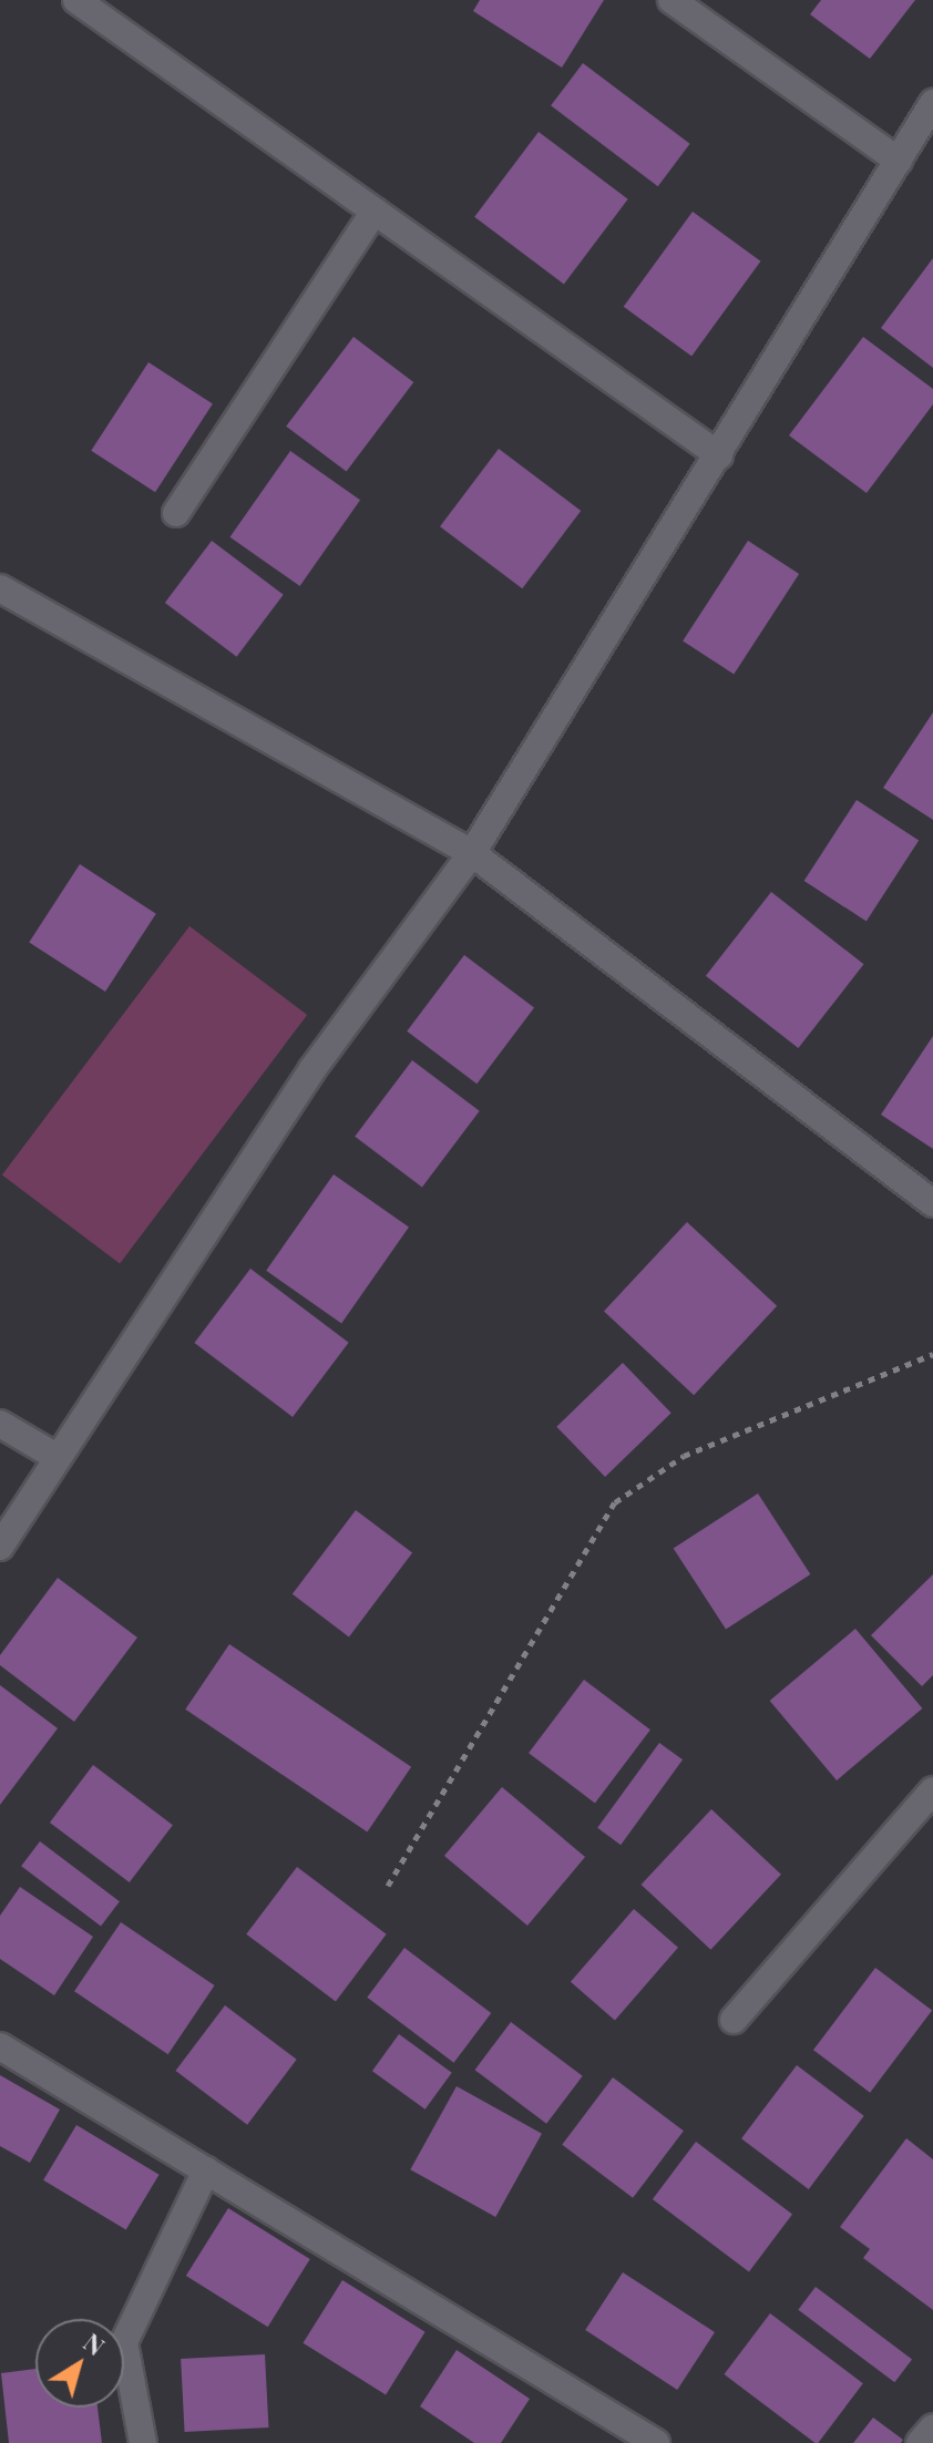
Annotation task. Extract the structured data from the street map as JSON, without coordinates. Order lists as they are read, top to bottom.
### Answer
{
  "north": "top right"
}
